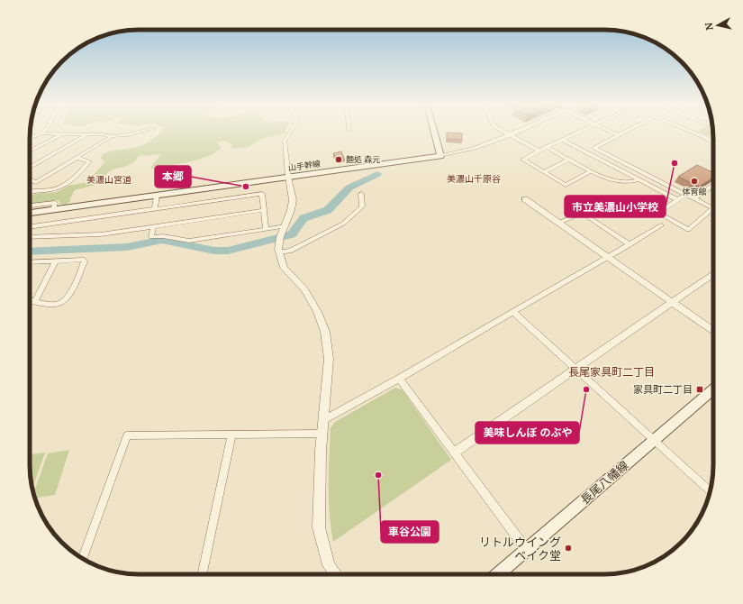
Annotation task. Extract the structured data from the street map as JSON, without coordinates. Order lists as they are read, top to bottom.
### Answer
{
  "streets": {
    "main road": ["山手幹線", "長尾八幡線"]
  },
  "districts": ["美濃山千原谷", "美濃山宮道", "長尾家具町二丁目"],
  "places": {
    "other": [
      "麺処 森元",
      "市立美濃山小学校",
      "体育館",
      "本郷",
      "美味しんぼ のぶや",
      "車谷公園",
      "リトルウイング ベイク堂"
    ],
    "transit": ["家具町二丁目"]
  },
  "north": "left"
}
